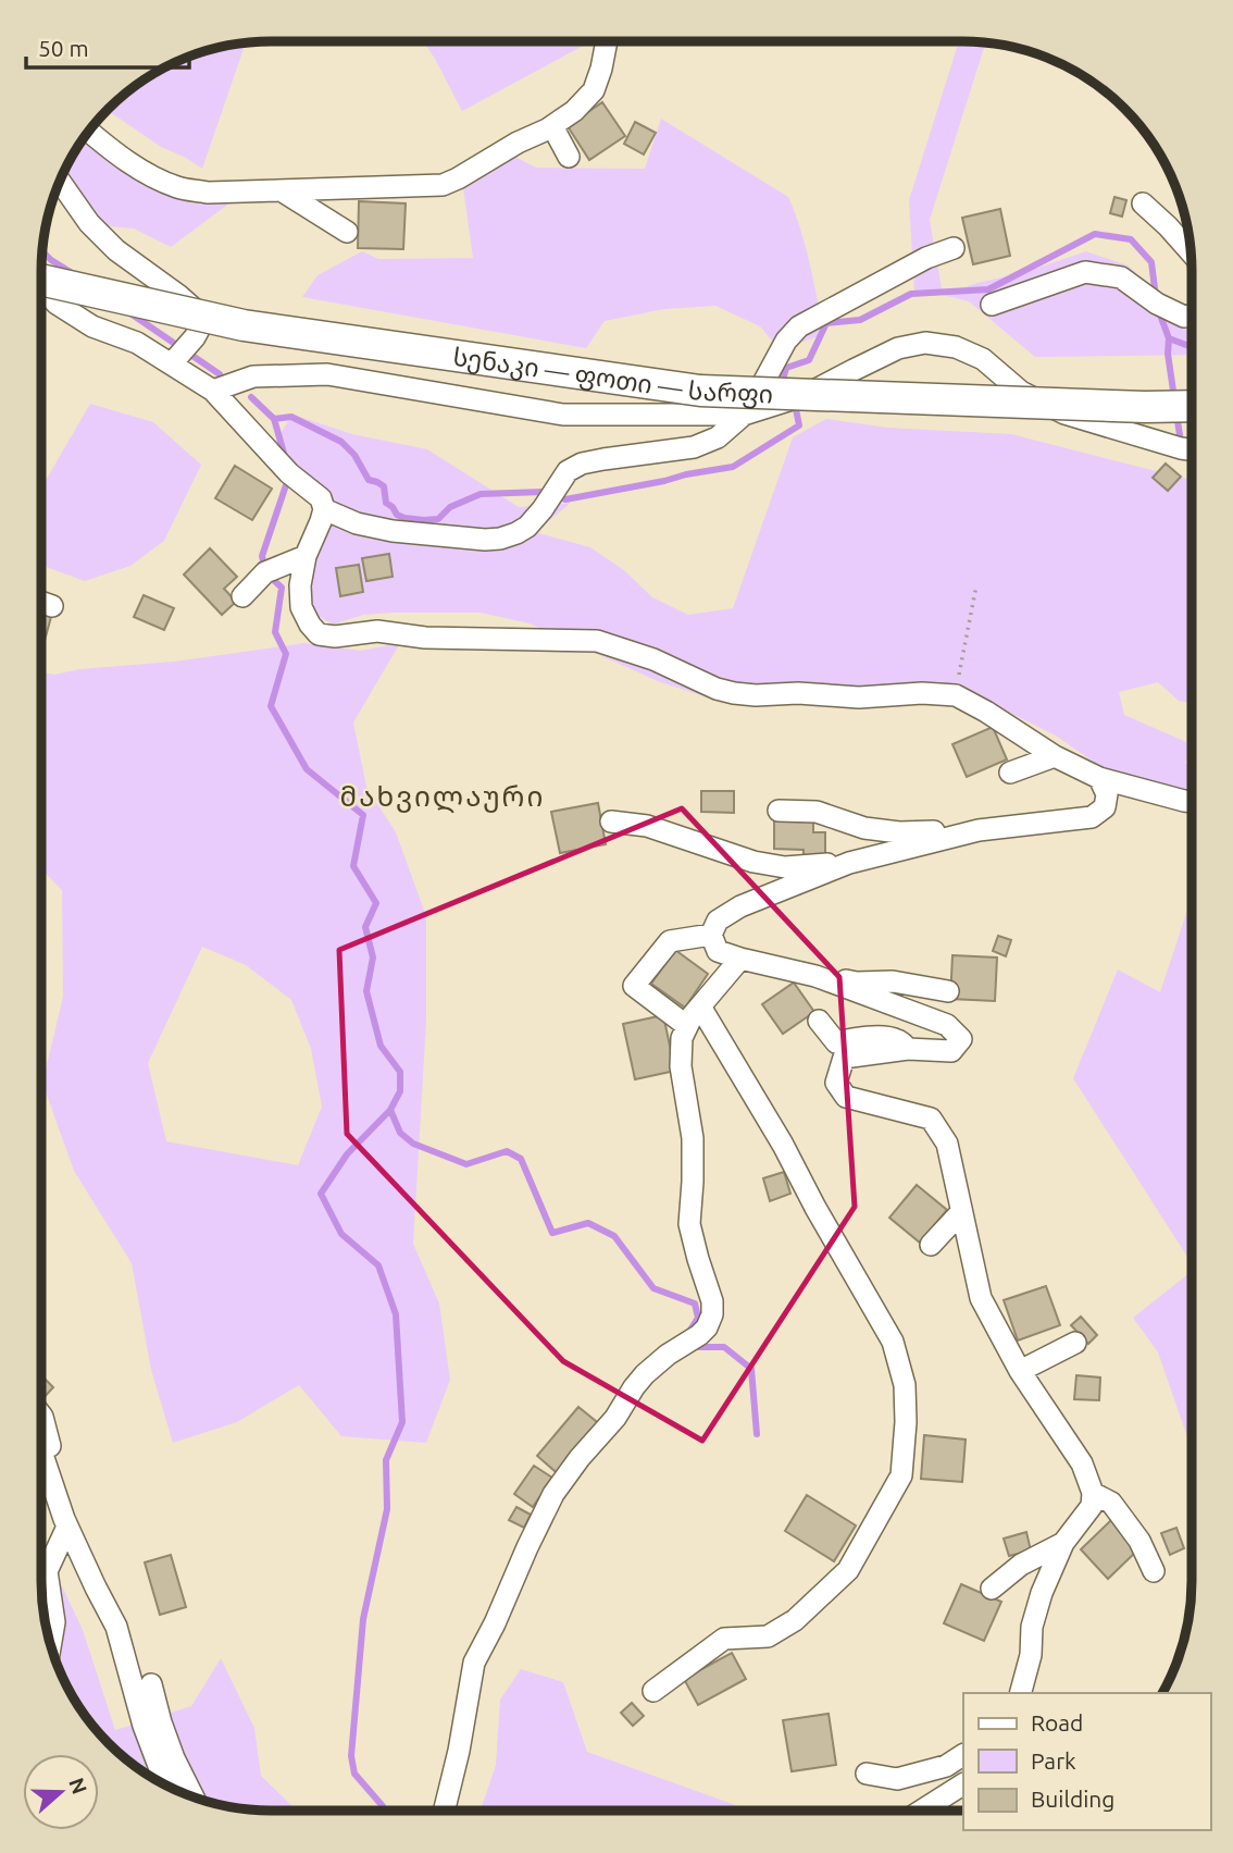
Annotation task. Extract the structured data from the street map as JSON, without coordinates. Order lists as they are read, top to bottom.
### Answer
{
  "streets": {
    "highway": ["სენაკი — ფოთი — სარფი"]
  },
  "districts": ["მახვილაური"],
  "legend": ["Road", "Park", "Building"],
  "scale_bar": "50 m",
  "north": "right"
}
